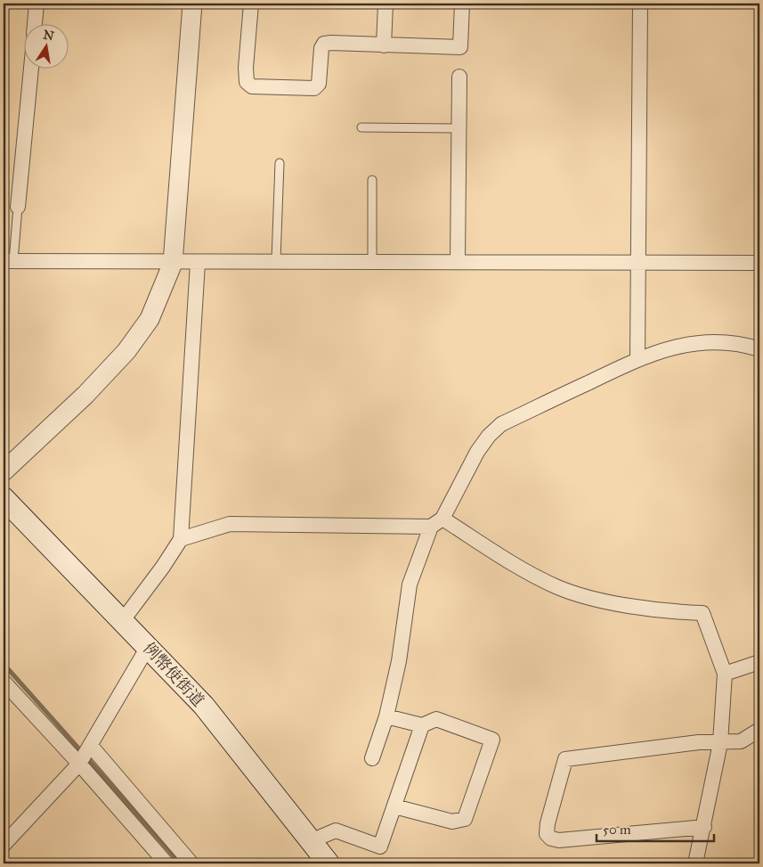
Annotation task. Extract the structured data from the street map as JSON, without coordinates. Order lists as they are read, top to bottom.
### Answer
{
  "streets": {
    "main road": ["例幣使街道"]
  },
  "scale_bar": "50 m",
  "north": "top"
}
